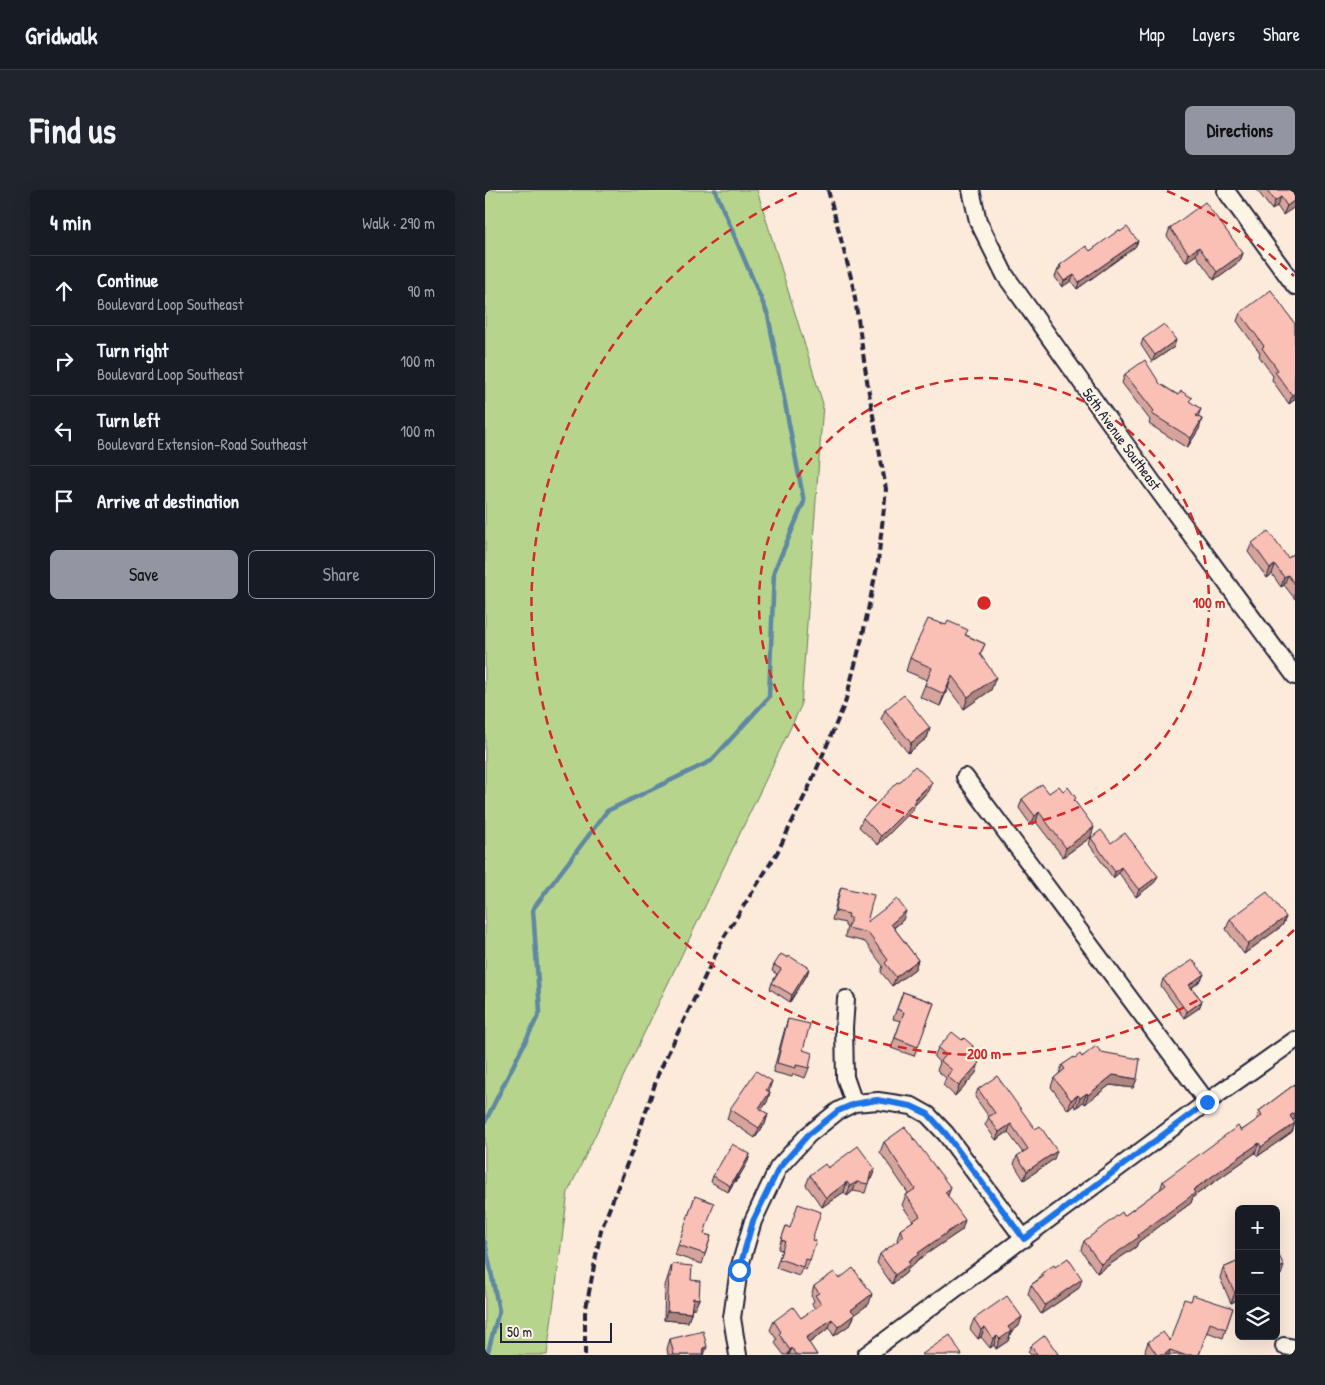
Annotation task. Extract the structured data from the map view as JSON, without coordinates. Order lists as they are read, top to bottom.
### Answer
{
  "streets": {
    "street": ["56th Avenue Southeast"]
  },
  "scale_bar": "50 m",
  "page": {
    "header": "Gridwalk",
    "nav": ["Map", "Layers", "Share"],
    "buttons": [
      "Directions",
      ["Save", "Share"]
    ],
    "title": "Find us",
    "heading": ["4 min", "Walk · 290 m"],
    "list": [
      ["Continue", "Boulevard Loop Southeast", "90 m"],
      ["Turn right", "Boulevard Loop Southeast", "100 m"],
      ["Turn left", "Boulevard Extension-Road Southeast", "100 m"],
      "Arrive at destination"
    ],
    "map_buttons": ["+", "−"],
    "scale": "50 m"
  },
  "rings": ["100 m", "200 m"]
}
